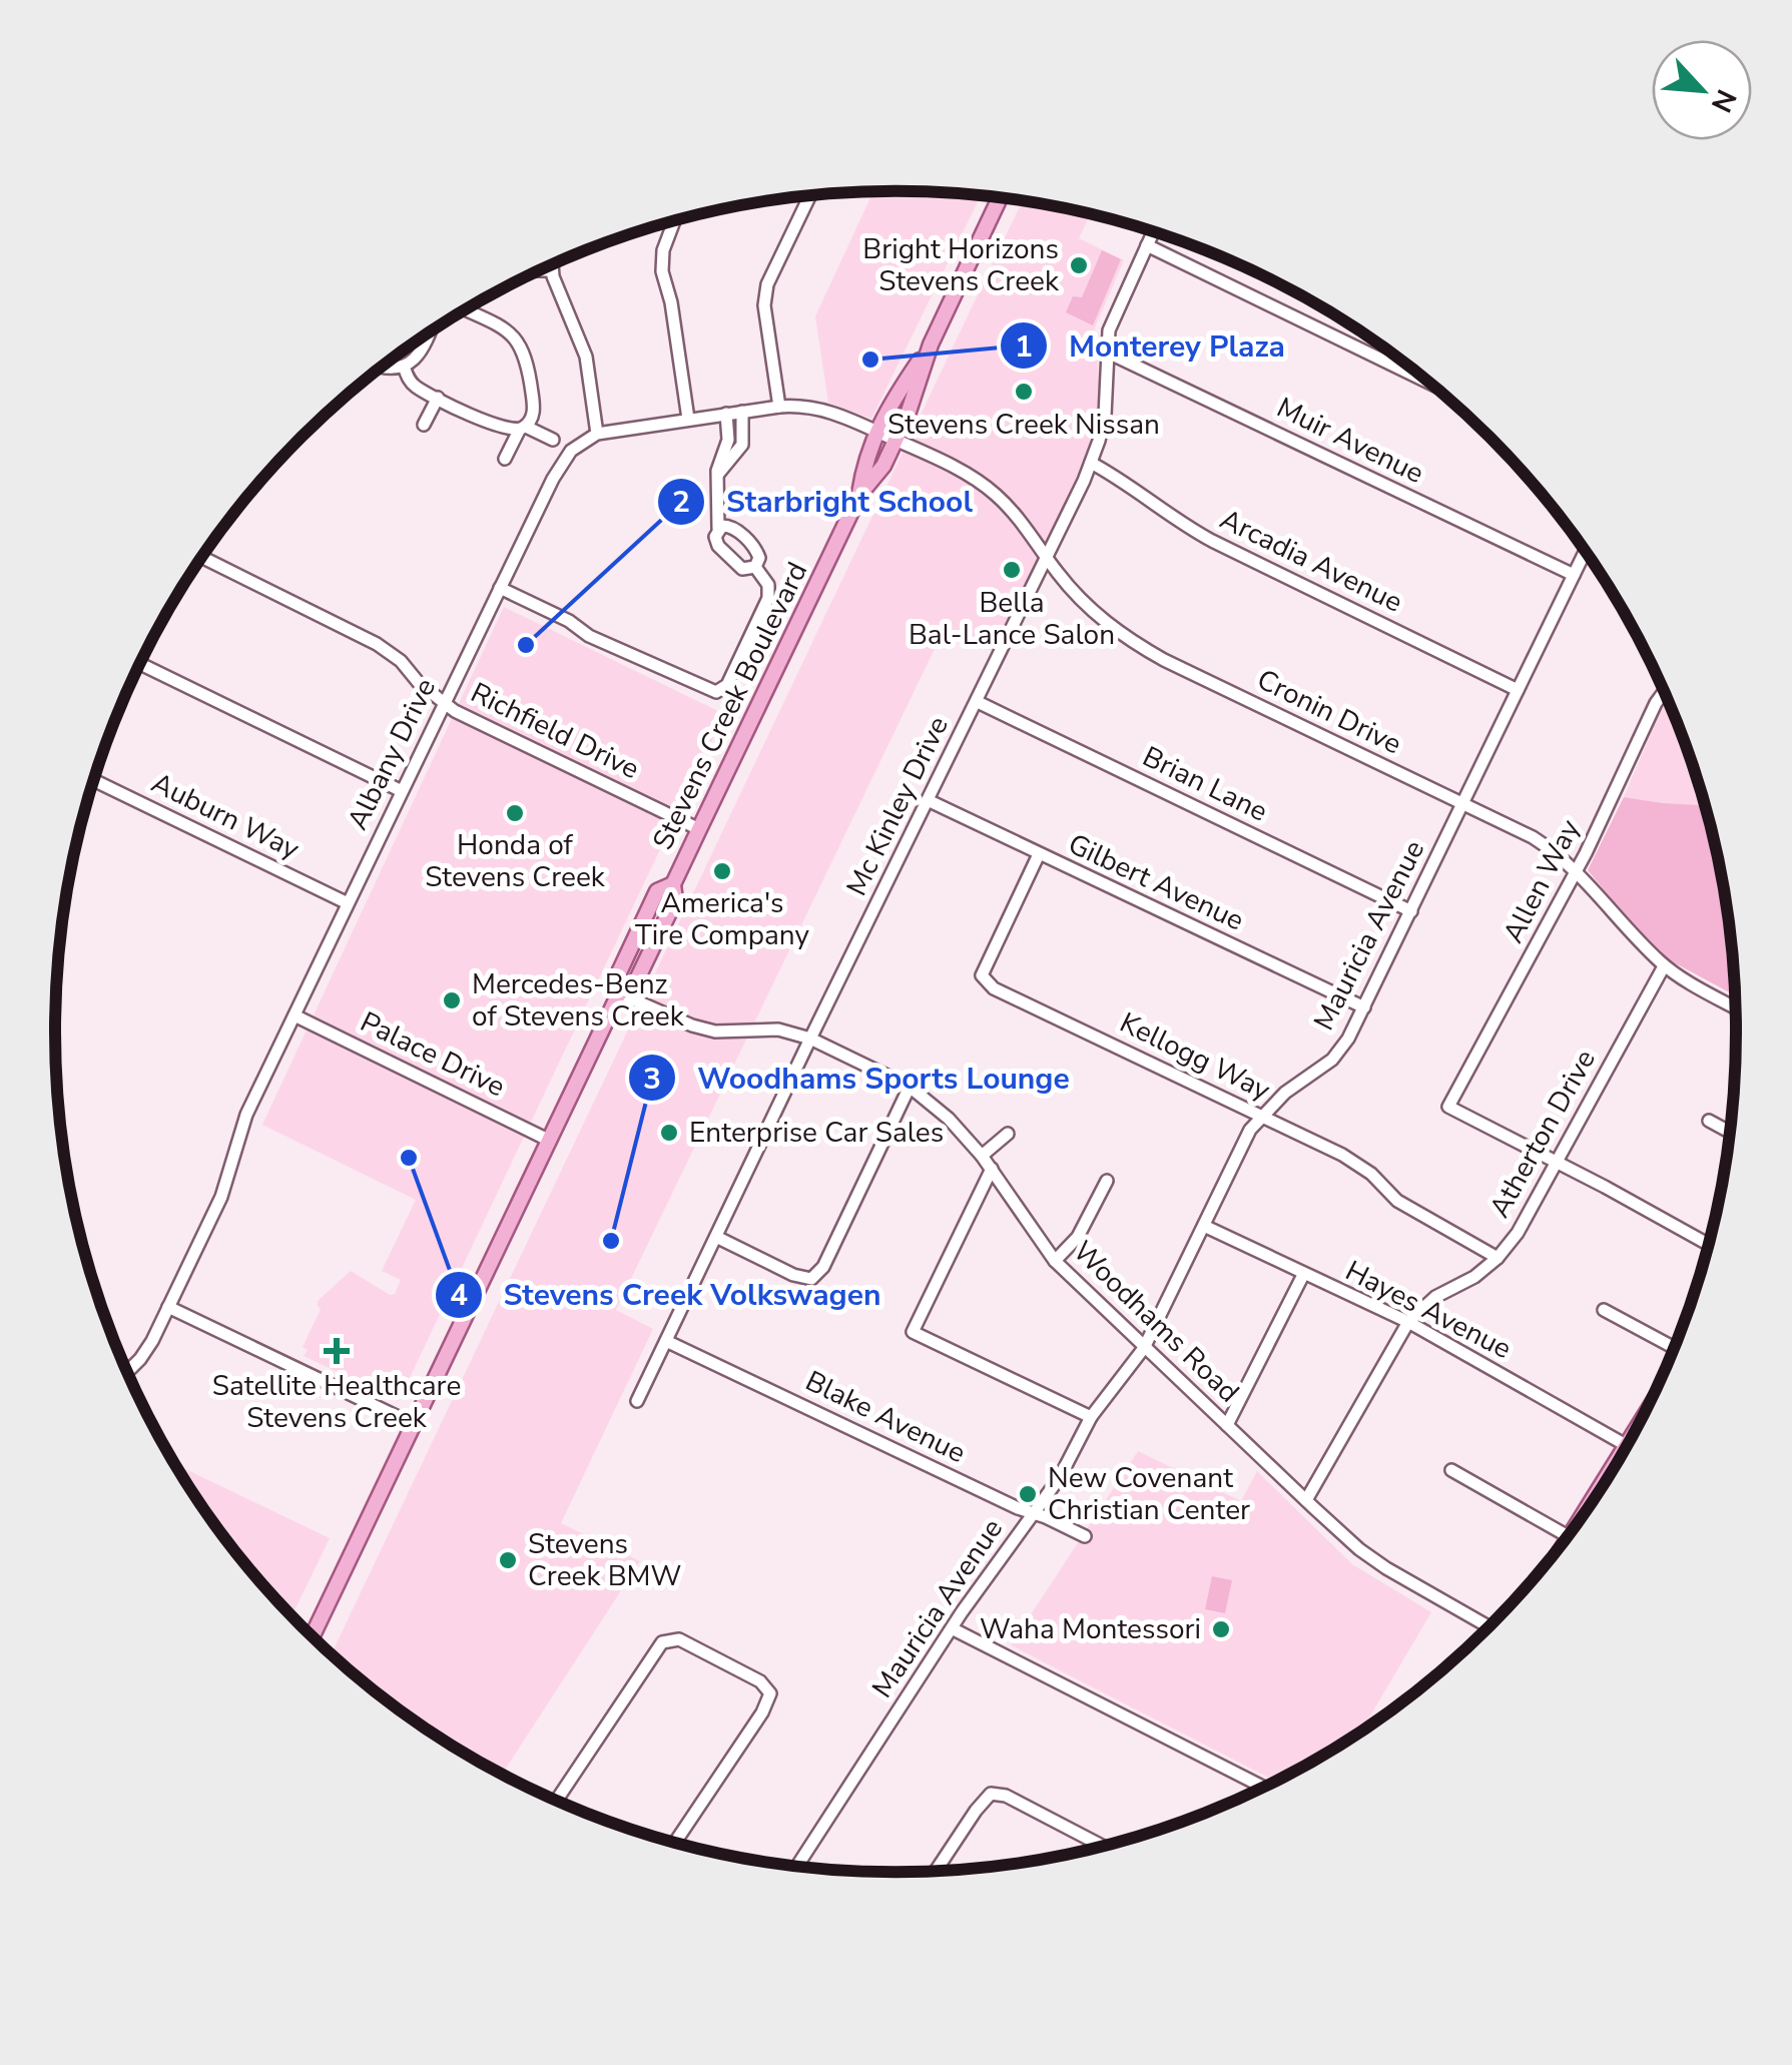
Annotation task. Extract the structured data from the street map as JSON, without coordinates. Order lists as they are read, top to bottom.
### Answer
{
  "streets": {
    "main road": ["Stevens Creek Boulevard"],
    "street": [
      "Muir Avenue",
      "Arcadia Avenue",
      "Cronin Drive",
      "Richfield Drive",
      "Albany Drive",
      "Brian Lane",
      "Mc Kinley Drive",
      "Auburn Way",
      "Allen Way",
      "Gilbert Avenue",
      "Mauricia Avenue",
      "Palace Drive",
      "Kellogg Way",
      "Atherton Drive",
      "Hayes Avenue",
      "Woodhams Road",
      "Blake Avenue"
    ]
  },
  "crossings": [
    ["Muir Avenue", "Mc Kinley Drive"],
    ["Muir Avenue", "Mauricia Avenue"],
    ["Arcadia Avenue", "Mc Kinley Drive"],
    ["Arcadia Avenue", "Mauricia Avenue"],
    ["Stevens Creek Boulevard", "Cronin Drive"],
    ["Stevens Creek Boulevard", "Richfield Drive"],
    ["Stevens Creek Boulevard", "Palace Drive"],
    ["Stevens Creek Boulevard", "Woodhams Road"],
    ["Cronin Drive", "Mc Kinley Drive"],
    ["Cronin Drive", "Allen Way"],
    ["Cronin Drive", "Mauricia Avenue"],
    ["Cronin Drive", "Atherton Drive"],
    ["Richfield Drive", "Albany Drive"],
    ["Albany Drive", "Auburn Way"],
    ["Albany Drive", "Palace Drive"],
    ["Brian Lane", "Mc Kinley Drive"],
    ["Brian Lane", "Mauricia Avenue"],
    ["Mc Kinley Drive", "Gilbert Avenue"],
    ["Mc Kinley Drive", "Woodhams Road"],
    ["Mc Kinley Drive", "Blake Avenue"],
    ["Allen Way", "Atherton Drive"],
    ["Gilbert Avenue", "Mauricia Avenue"],
    ["Gilbert Avenue", "Kellogg Way"],
    ["Mauricia Avenue", "Kellogg Way"],
    ["Mauricia Avenue", "Hayes Avenue"],
    ["Mauricia Avenue", "Woodhams Road"],
    ["Mauricia Avenue", "Blake Avenue"],
    ["Kellogg Way", "Atherton Drive"],
    ["Atherton Drive", "Hayes Avenue"],
    ["Atherton Drive", "Woodhams Road"]
  ],
  "places": {
    "other": [
      "Bright Horizons Stevens Creek",
      "Monterey Plaza",
      "Stevens Creek Nissan",
      "Bella Bal-Lance Salon",
      "Starbright School",
      "Honda of Stevens Creek",
      "America's Tire Company",
      "Mercedes-Benz of Stevens Creek",
      "Enterprise Car Sales",
      "Stevens Creek Volkswagen",
      "Woodhams Sports Lounge",
      "New Covenant Christian Center",
      "Stevens Creek BMW",
      "Waha Montessori"
    ],
    "health": ["Satellite Healthcare Stevens Creek"]
  },
  "north": "bottom right"
}
